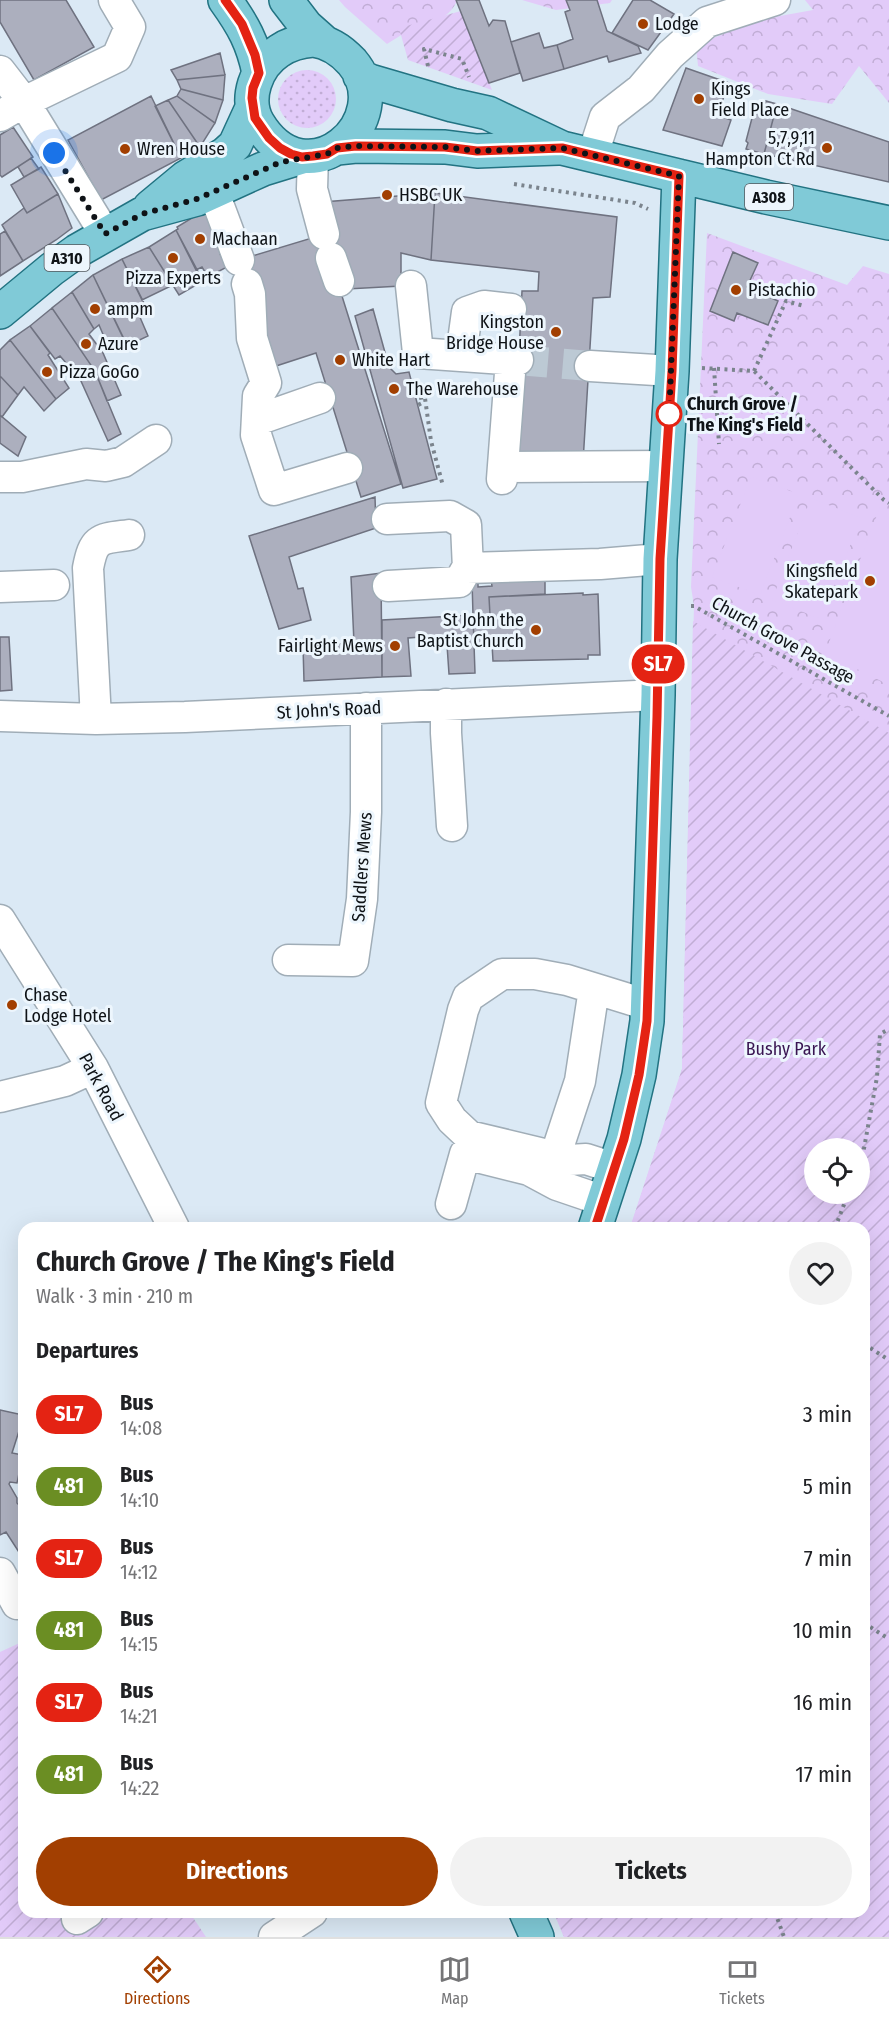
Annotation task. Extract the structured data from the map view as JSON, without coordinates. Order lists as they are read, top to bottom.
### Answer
{
  "streets": {
    "main road": ["A308", "A310"],
    "street": ["St John's Road", "Saddlers Mews", "Park Road"],
    "path": ["Church Grove Passage"]
  },
  "crossings": [
    ["A308", "A310"],
    ["St John's Road", "Saddlers Mews"]
  ],
  "parks": ["Bushy Park"],
  "places": [
    "Lodge",
    "Kings Field Place",
    "5,7,9,11 Hampton Ct Rd",
    "Wren House",
    "HSBC UK",
    "Machaan",
    "Pizza Experts",
    "Pistachio",
    "ampm",
    "Kingston Bridge House",
    "Azure",
    "White Hart",
    "Pizza GoGo",
    "The Warehouse",
    "Church Grove / The King's Field",
    "Kingsfield Skatepark",
    "St John the Baptist Church",
    "Fairlight Mews",
    "Chase Lodge Hotel"
  ],
  "lines": ["bus line SL7"],
  "page": {
    "on_map": "SL7",
    "heading": [
      ["Church Grove / The King's Field", "Walk · 3 min · 210 m"],
      "Departures"
    ],
    "list": [
      {
        "mark": "SL7",
        "name": "Bus",
        "note": "14:08",
        "value": "3 min"
      },
      {
        "mark": "481",
        "name": "Bus",
        "note": "14:10",
        "value": "5 min"
      },
      {
        "mark": "SL7",
        "name": "Bus",
        "note": "14:12",
        "value": "7 min"
      },
      {
        "mark": "481",
        "name": "Bus",
        "note": "14:15",
        "value": "10 min"
      },
      {
        "mark": "SL7",
        "name": "Bus",
        "note": "14:21",
        "value": "16 min"
      },
      {
        "mark": "481",
        "name": "Bus",
        "note": "14:22",
        "value": "17 min"
      }
    ],
    "buttons": ["Directions", "Tickets"],
    "tabs": ["Directions", "Map", "Tickets"]
  }
}
